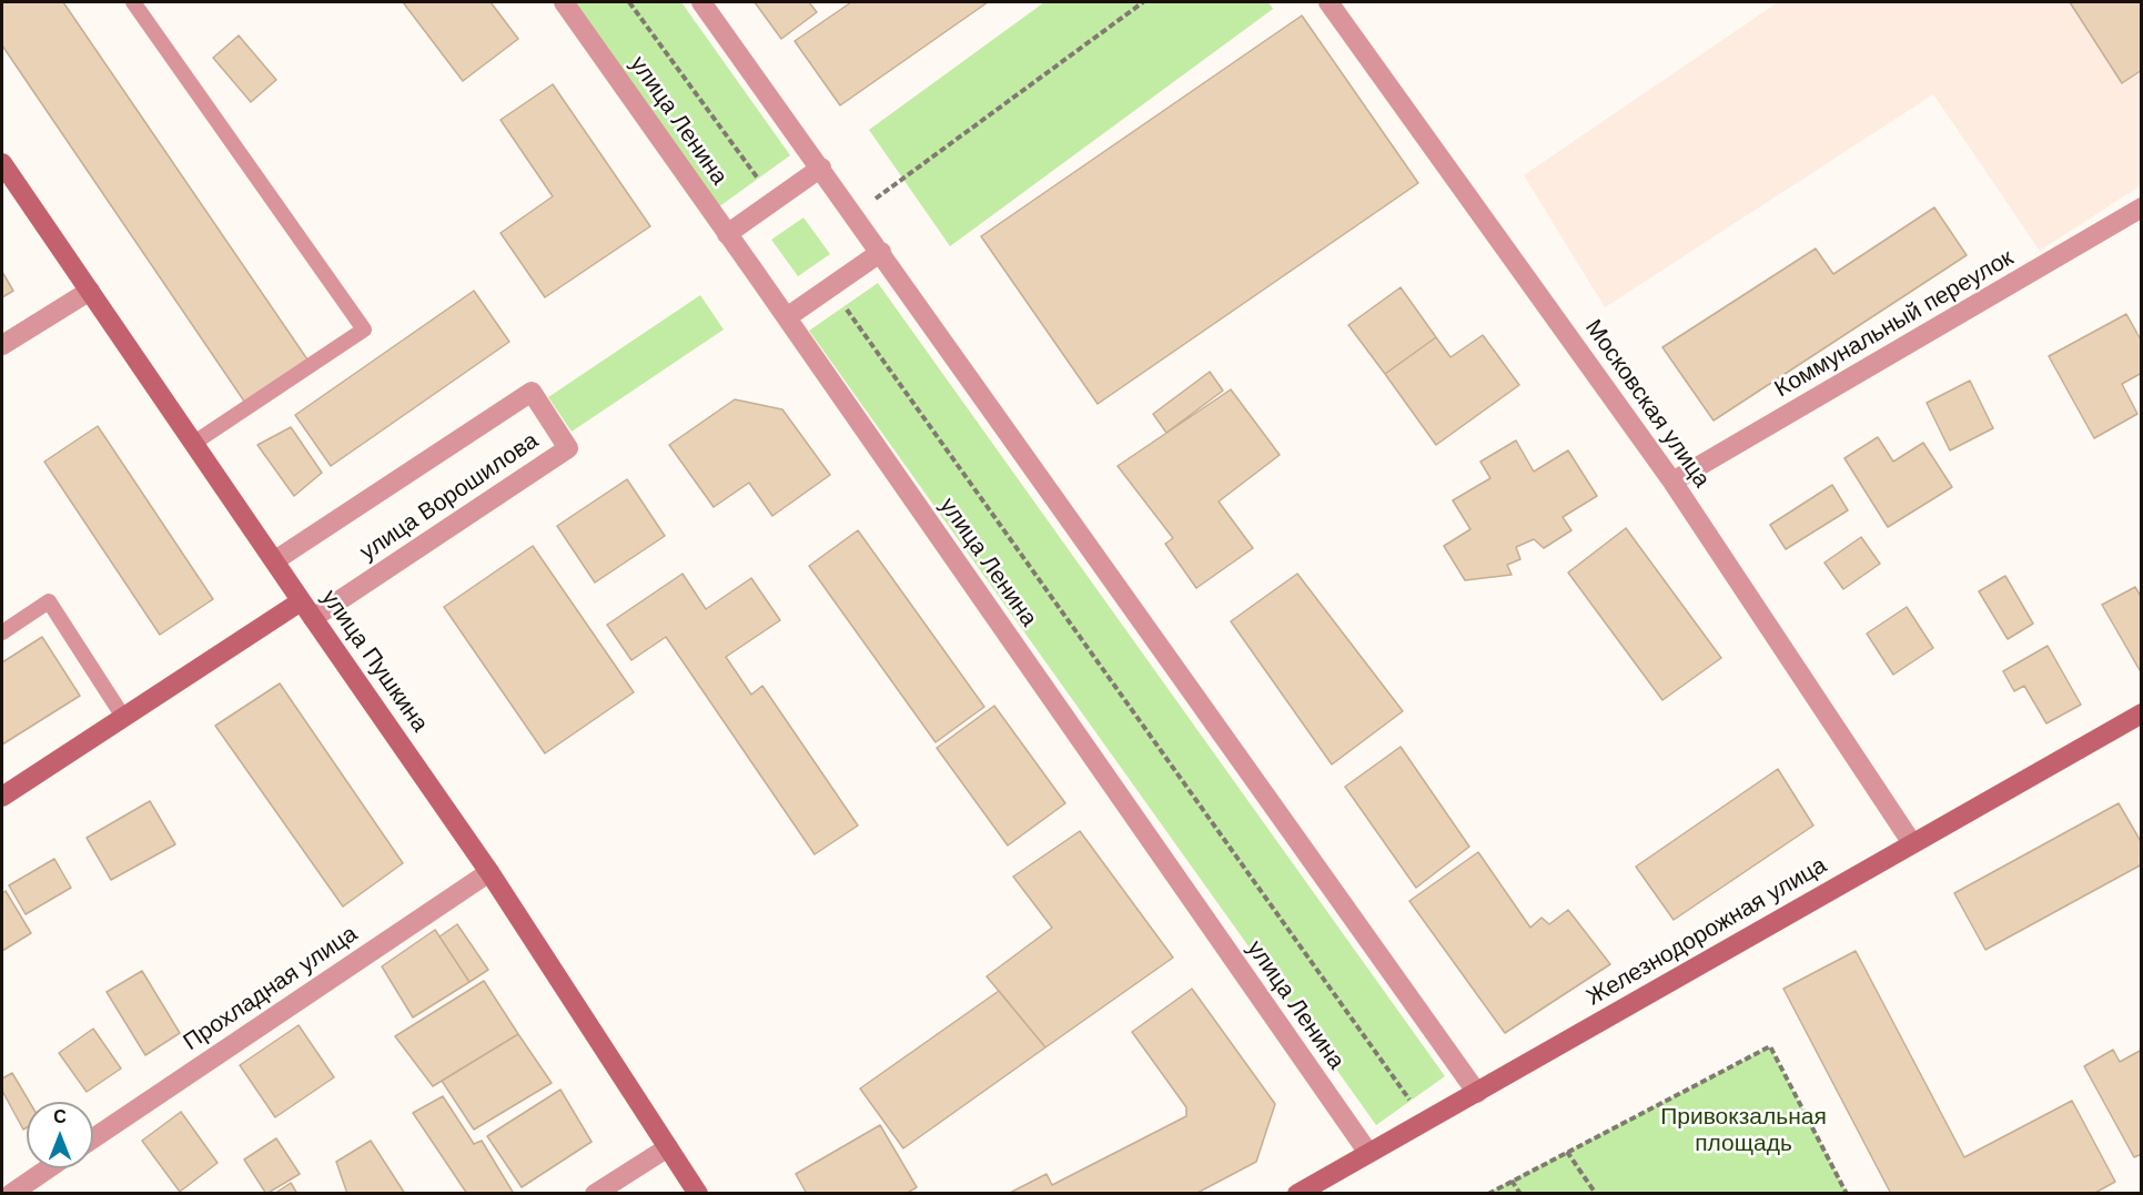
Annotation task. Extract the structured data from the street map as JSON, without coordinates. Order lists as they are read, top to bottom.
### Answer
{
  "streets": {
    "main road": ["улица Пушкина", "Железнодорожная улица"],
    "street": [
      "улица Ленина",
      "Коммунальный переулок",
      "Московская улица",
      "улица Ворошилова",
      "Прохладная улица"
    ]
  },
  "crossings": [
    ["улица Ленина", "Железнодорожная улица"],
    ["Коммунальный переулок", "Московская улица"],
    ["Московская улица", "Железнодорожная улица"],
    ["улица Ворошилова", "улица Пушкина"],
    ["улица Пушкина", "Прохладная улица"]
  ],
  "parks": ["Привокзальная площадь"],
  "north": "top"
}
